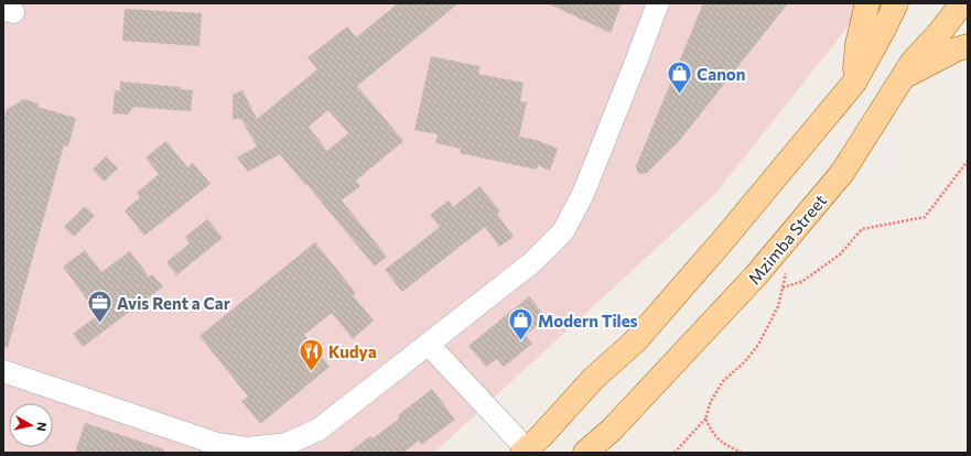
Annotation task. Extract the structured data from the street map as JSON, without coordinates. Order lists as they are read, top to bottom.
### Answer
{
  "streets": {
    "main road": ["Mzimba Street"]
  },
  "places": {
    "shop": ["Canon", "Modern Tiles"],
    "office": ["Avis Rent a Car"],
    "restaurant": ["Kudya"]
  },
  "north": "right"
}
